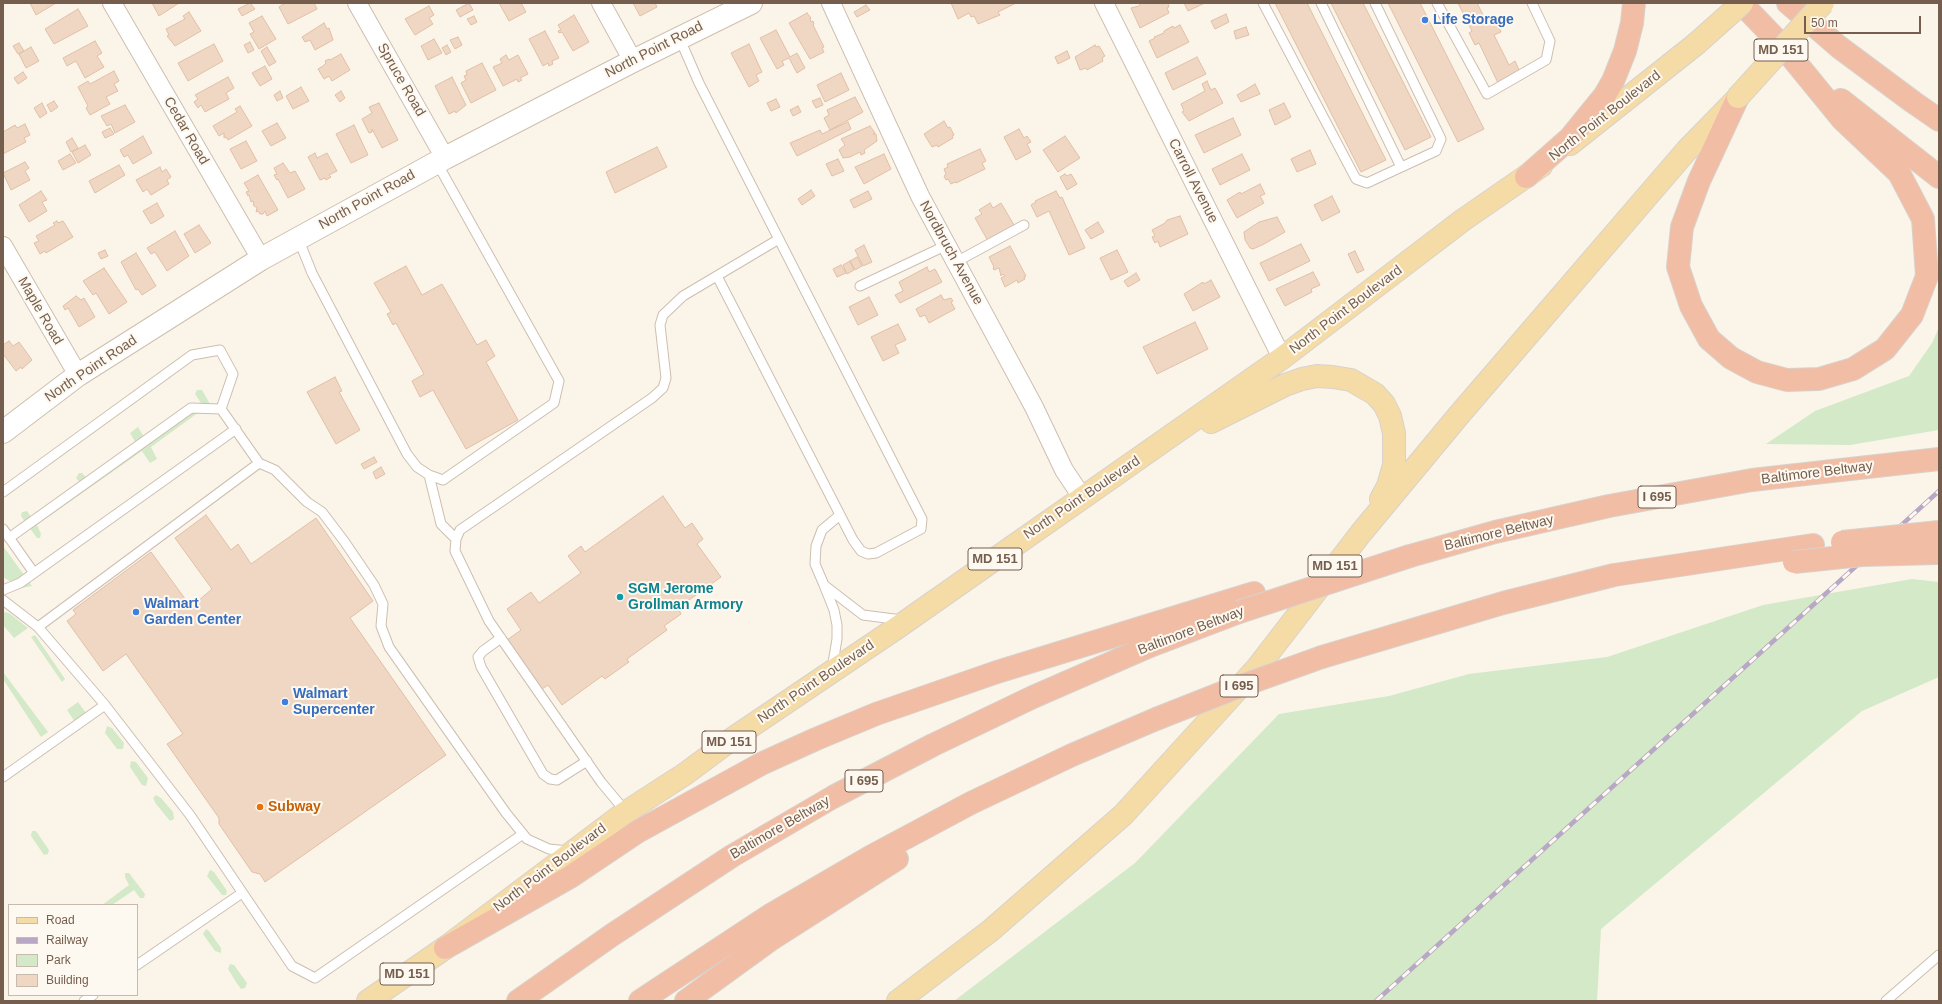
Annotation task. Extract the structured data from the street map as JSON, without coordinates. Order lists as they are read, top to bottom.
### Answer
{
  "streets": {
    "highway": ["Baltimore Beltway", "I 695"],
    "main road": ["MD 151", "North Point Boulevard"],
    "street": [
      "North Point Road",
      "Spruce Road",
      "Cedar Road",
      "Carroll Avenue",
      "Nordbruch Avenue",
      "Maple Road"
    ]
  },
  "crossings": [
    ["North Point Road", "Spruce Road"],
    ["North Point Road", "Cedar Road"],
    ["North Point Road", "Maple Road"],
    ["North Point Boulevard", "Carroll Avenue"],
    ["North Point Boulevard", "Nordbruch Avenue"]
  ],
  "places": [
    "Life Storage",
    "SGM Jerome Grollman Armory",
    "Walmart Garden Center",
    "Walmart Supercenter",
    "Subway"
  ],
  "legend": [
    "Road",
    "Railway",
    "Park",
    "Building"
  ],
  "scale_bar": "50 m"
}
